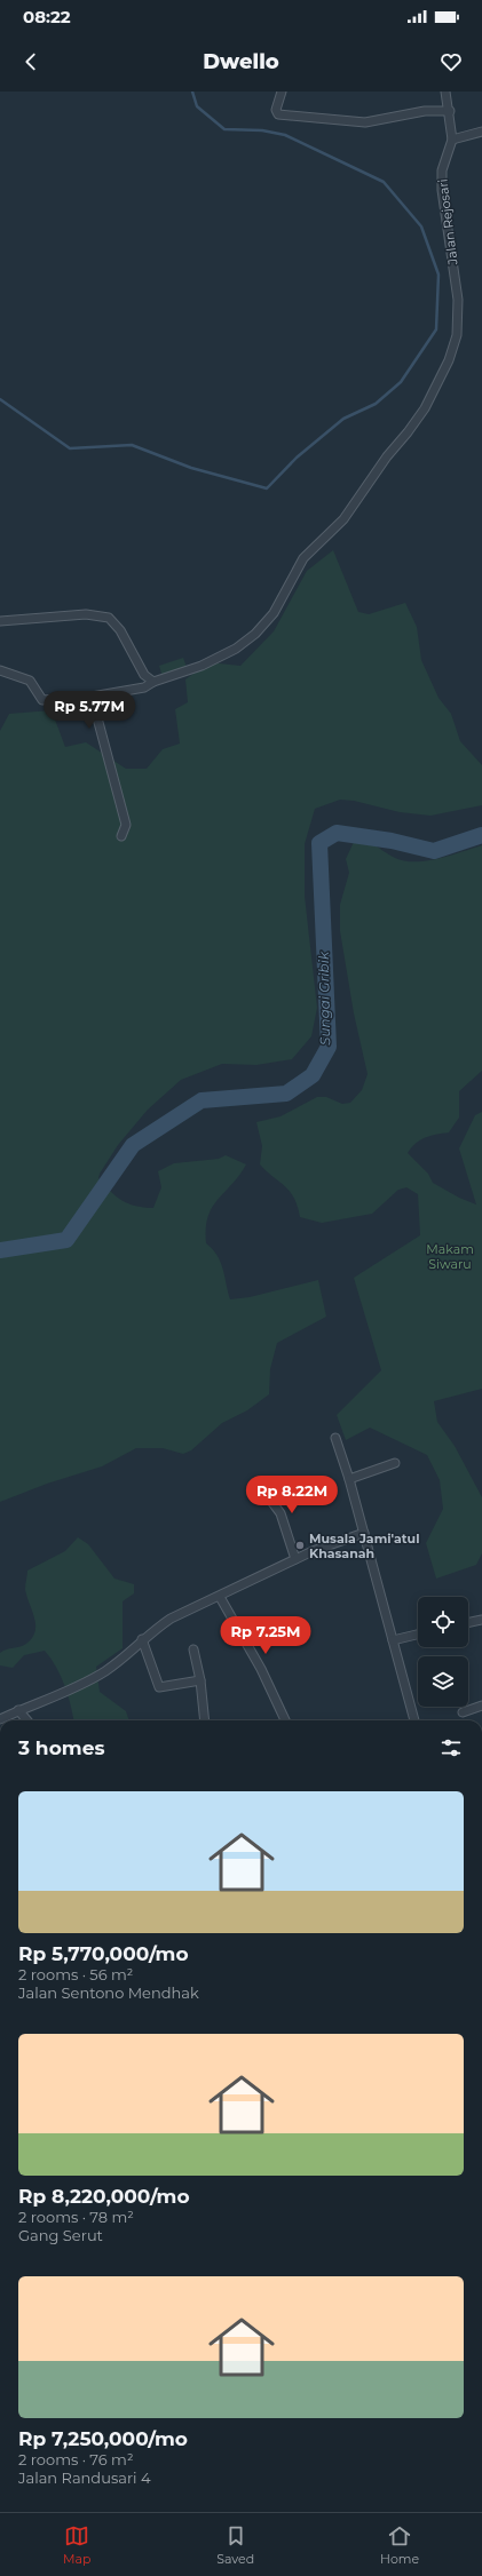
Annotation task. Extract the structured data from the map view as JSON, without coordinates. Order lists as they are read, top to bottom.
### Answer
{
  "streets": {
    "street": ["Jalan Rejosari"]
  },
  "water": ["Sungai Gribik"],
  "parks": ["Makam Siwaru"],
  "places": ["Musala Jami'atul Khasanah"],
  "page": {
    "status": "08:22",
    "header": "Dwello",
    "price": ["Rp 5.77M", "Rp 8.22M", "Rp 7.25M"],
    "heading": "3 homes",
    "list": [
      {
        "name": "Rp 5,770,000/mo",
        "note": "2 rooms · 56 m² · Jalan Sentono Mendhak"
      },
      {
        "name": "Rp 8,220,000/mo",
        "note": "2 rooms · 78 m² · Gang Serut"
      },
      {
        "name": "Rp 7,250,000/mo",
        "note": "2 rooms · 76 m² · Jalan Randusari 4"
      }
    ],
    "tabs": ["Map", "Saved", "Home"]
  }
}
